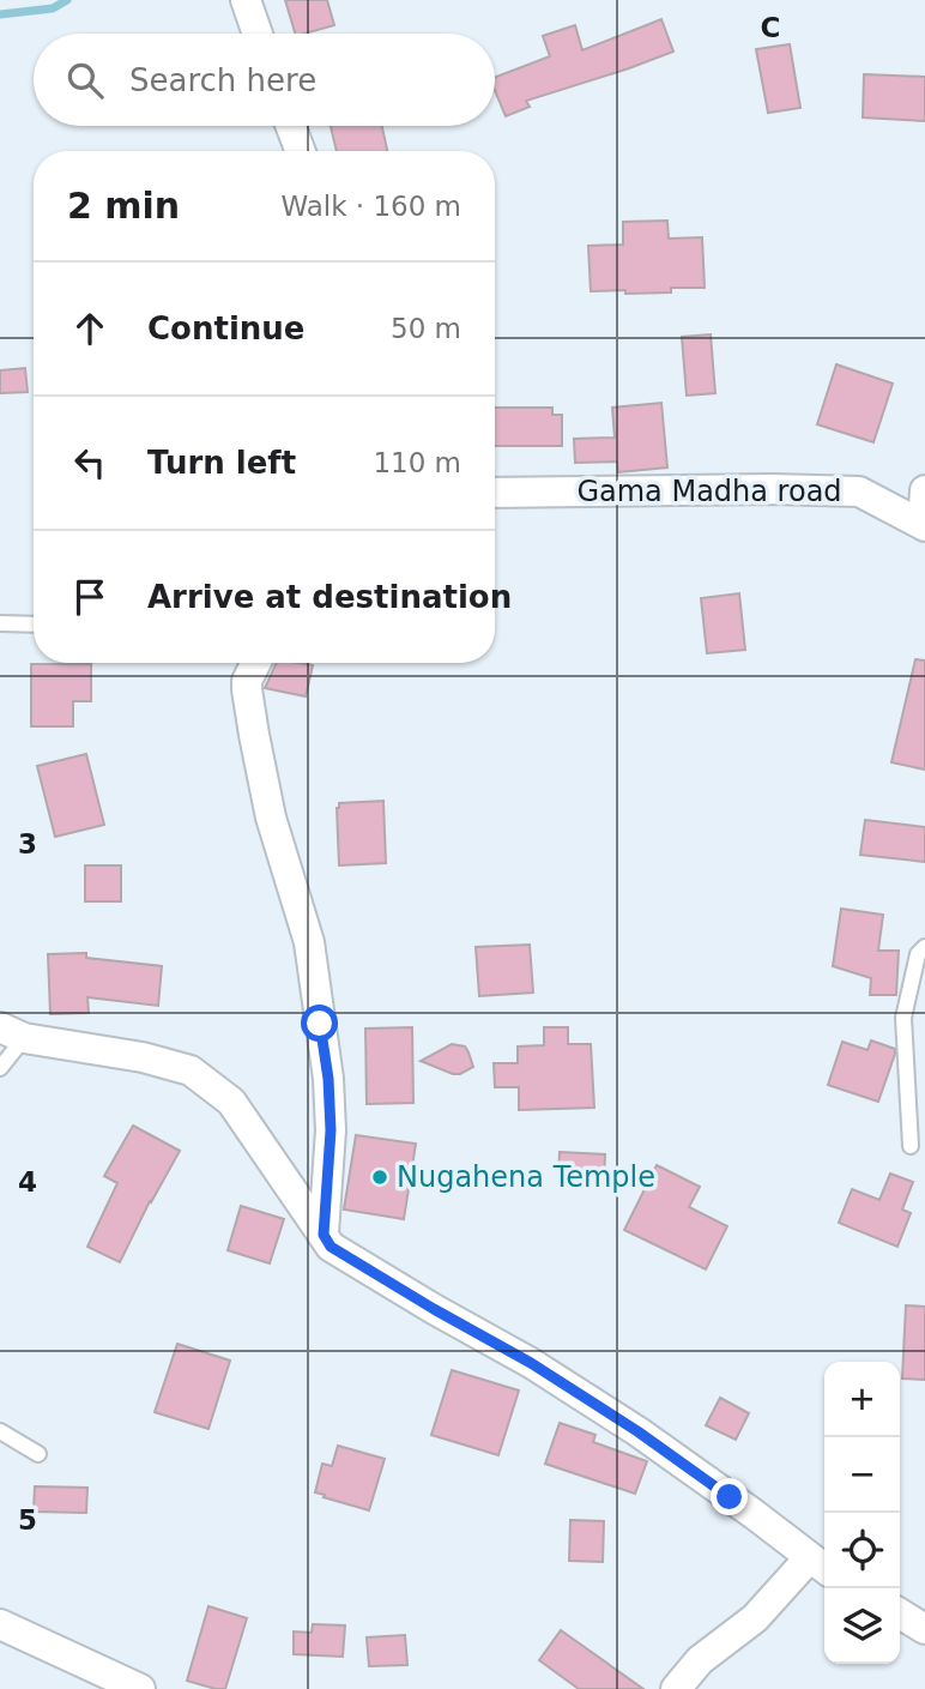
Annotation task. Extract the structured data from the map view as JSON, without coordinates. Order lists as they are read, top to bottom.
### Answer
{
  "streets": {
    "street": ["Gama Madha road"]
  },
  "places": ["Nugahena Temple"],
  "page": {
    "search": "Search here",
    "heading": ["2 min", "Walk · 160 m"],
    "list": [
      ["Continue", "50 m"],
      ["Turn left", "110 m"],
      "Arrive at destination"
    ],
    "map_buttons": ["+", "−"]
  },
  "grid": {
    "columns": ["C"],
    "rows": ["3", "4", "5"]
  }
}
